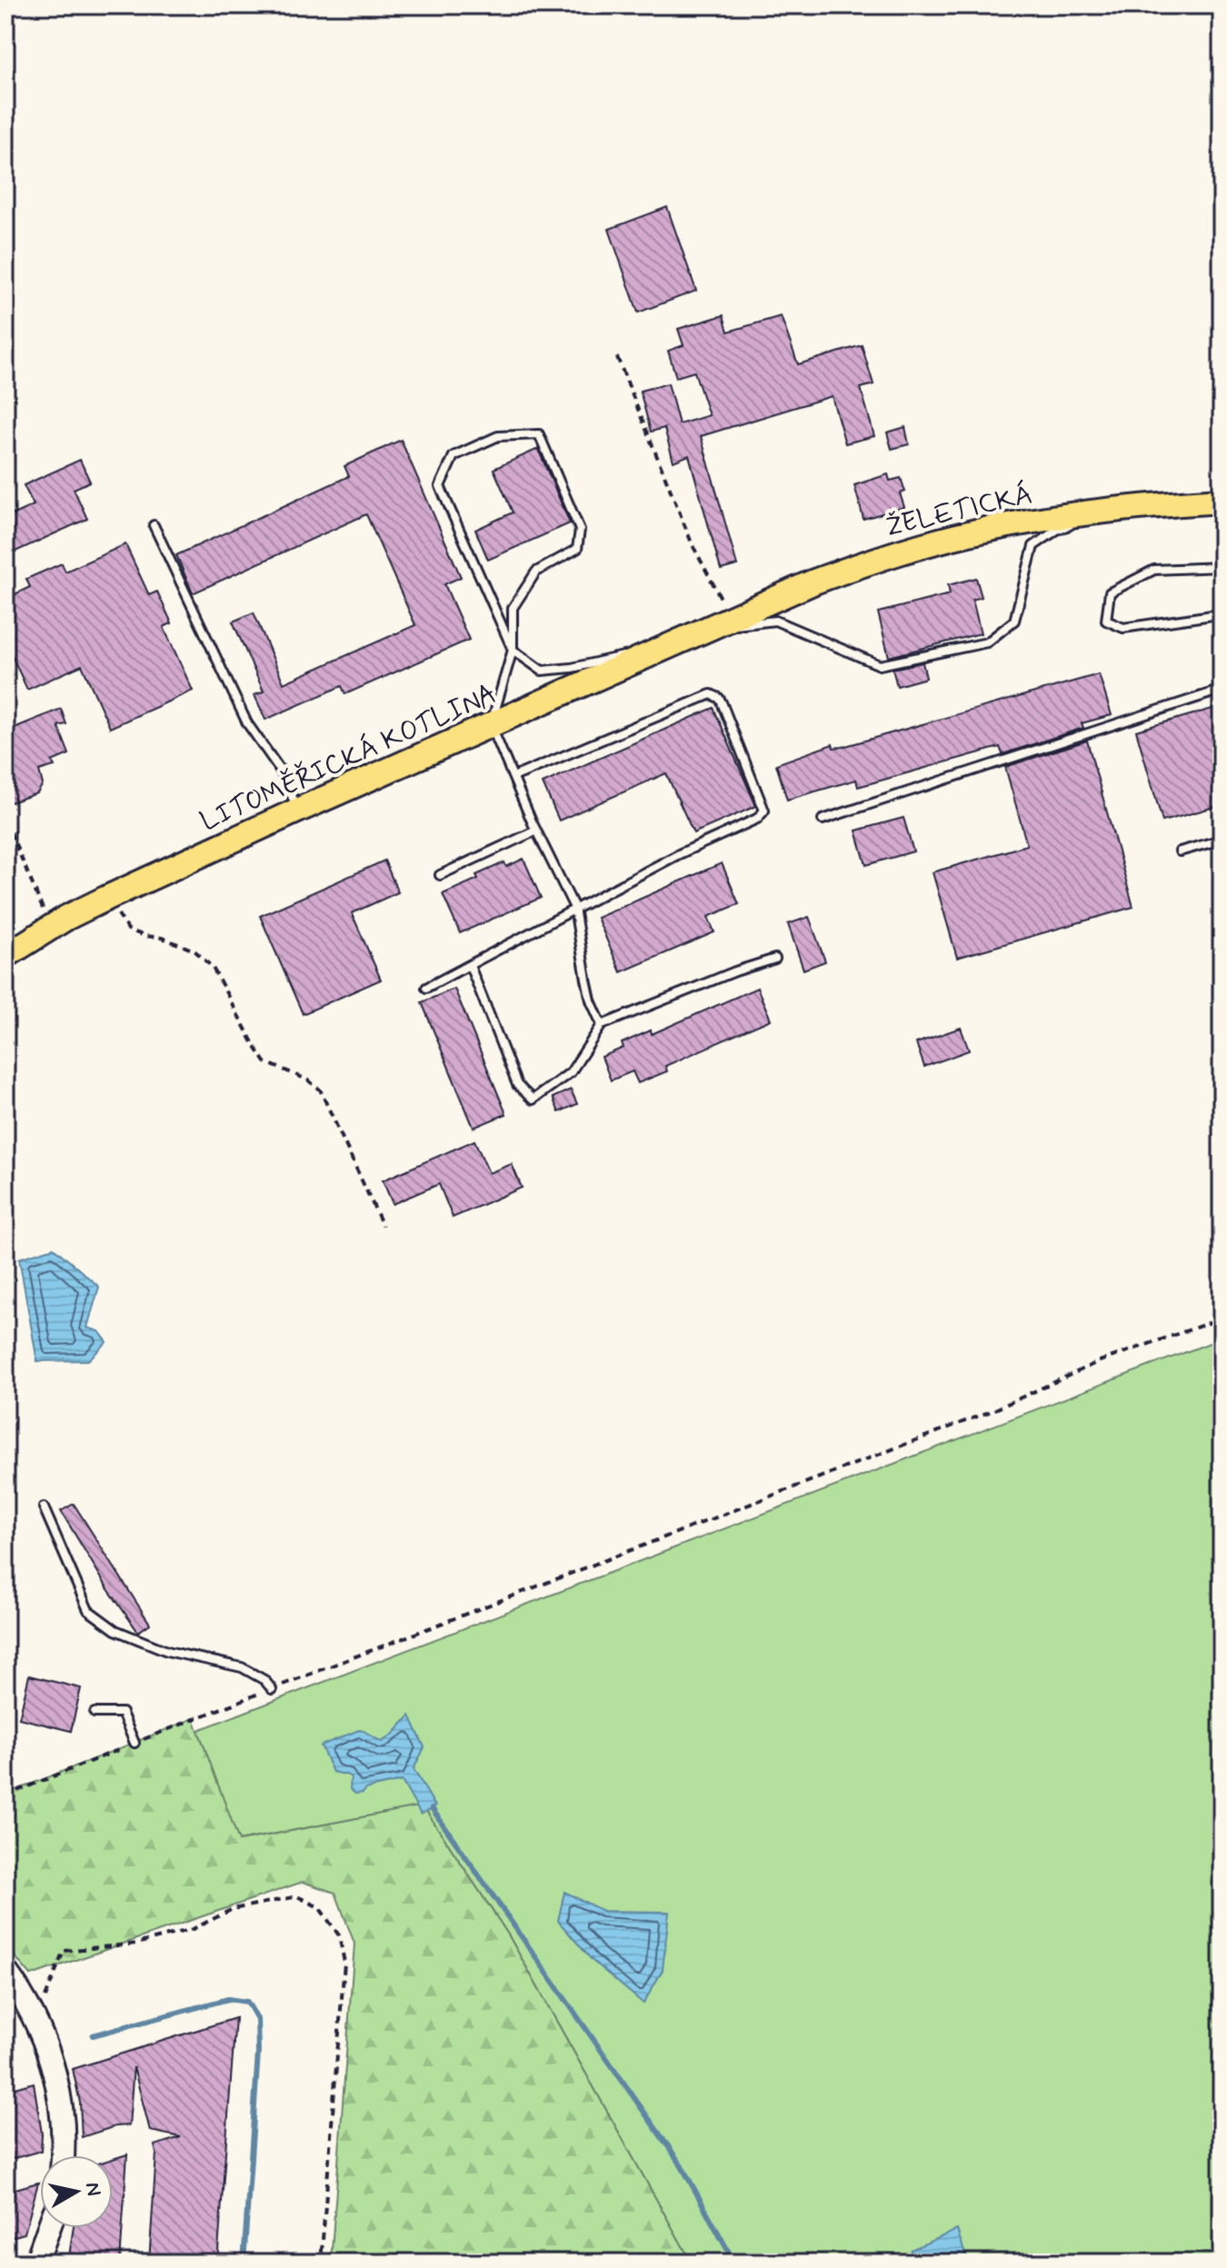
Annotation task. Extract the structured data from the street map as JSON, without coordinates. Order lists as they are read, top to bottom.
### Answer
{
  "streets": {
    "main road": ["ŽELETICKÁ", "LITOMĚŘICKÁ KOTLINA"]
  },
  "crossings": [
    ["ŽELETICKÁ", "LITOMĚŘICKÁ KOTLINA"]
  ],
  "north": "right"
}
